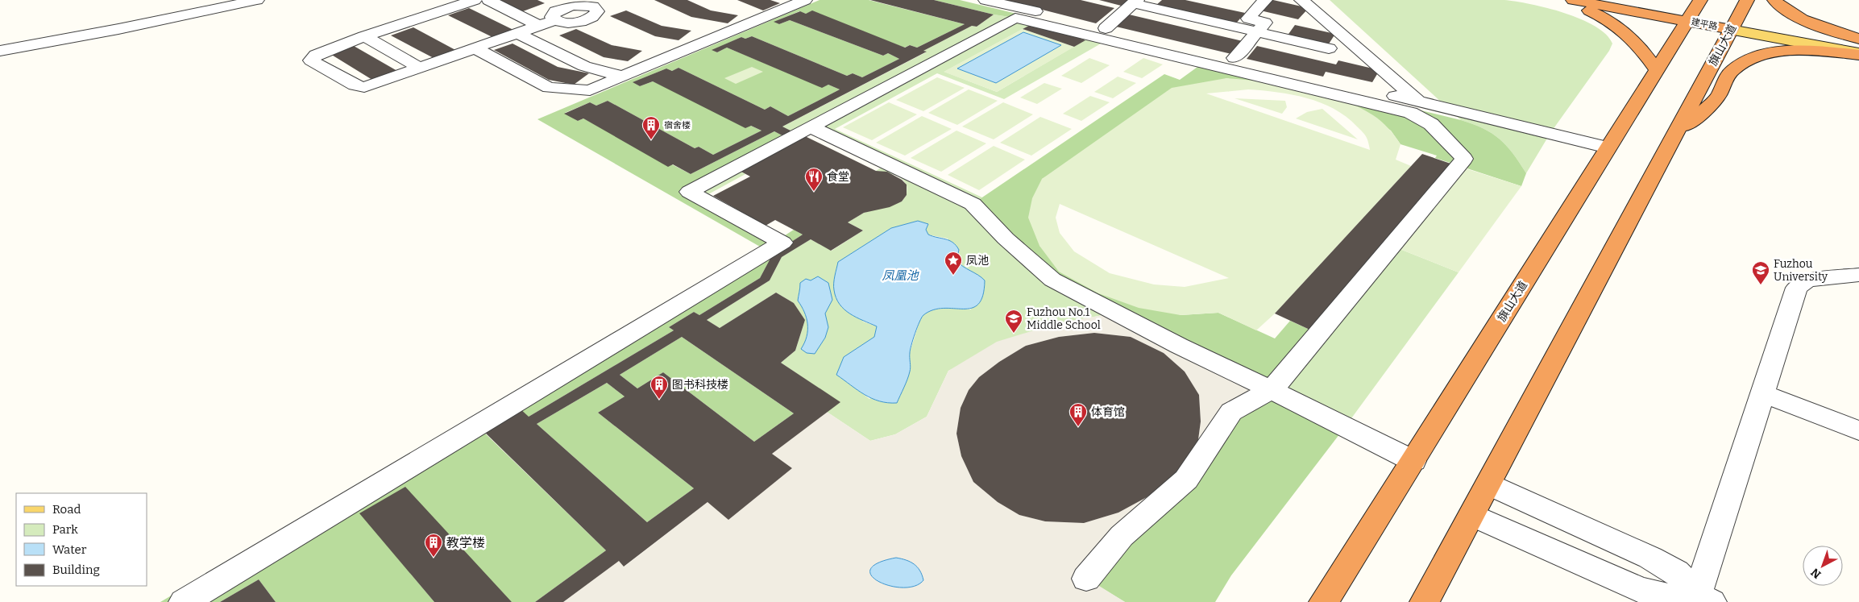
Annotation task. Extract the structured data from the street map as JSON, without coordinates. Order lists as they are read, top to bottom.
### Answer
{
  "streets": {
    "highway": ["建平路", "旗山大道"]
  },
  "crossings": [
    ["建平路", "旗山大道"]
  ],
  "water": ["凤凰池"],
  "places": {
    "building": [
      "宿舍楼",
      "图书科技楼",
      "体育馆",
      "教学楼"
    ],
    "restaurant": ["食堂"],
    "place": ["凤池"],
    "school or university": ["Fuzhou University", "Fuzhou No.1 Middle School"]
  },
  "legend": [
    "Road",
    "Park",
    "Water",
    "Building"
  ],
  "north": "bottom left"
}
